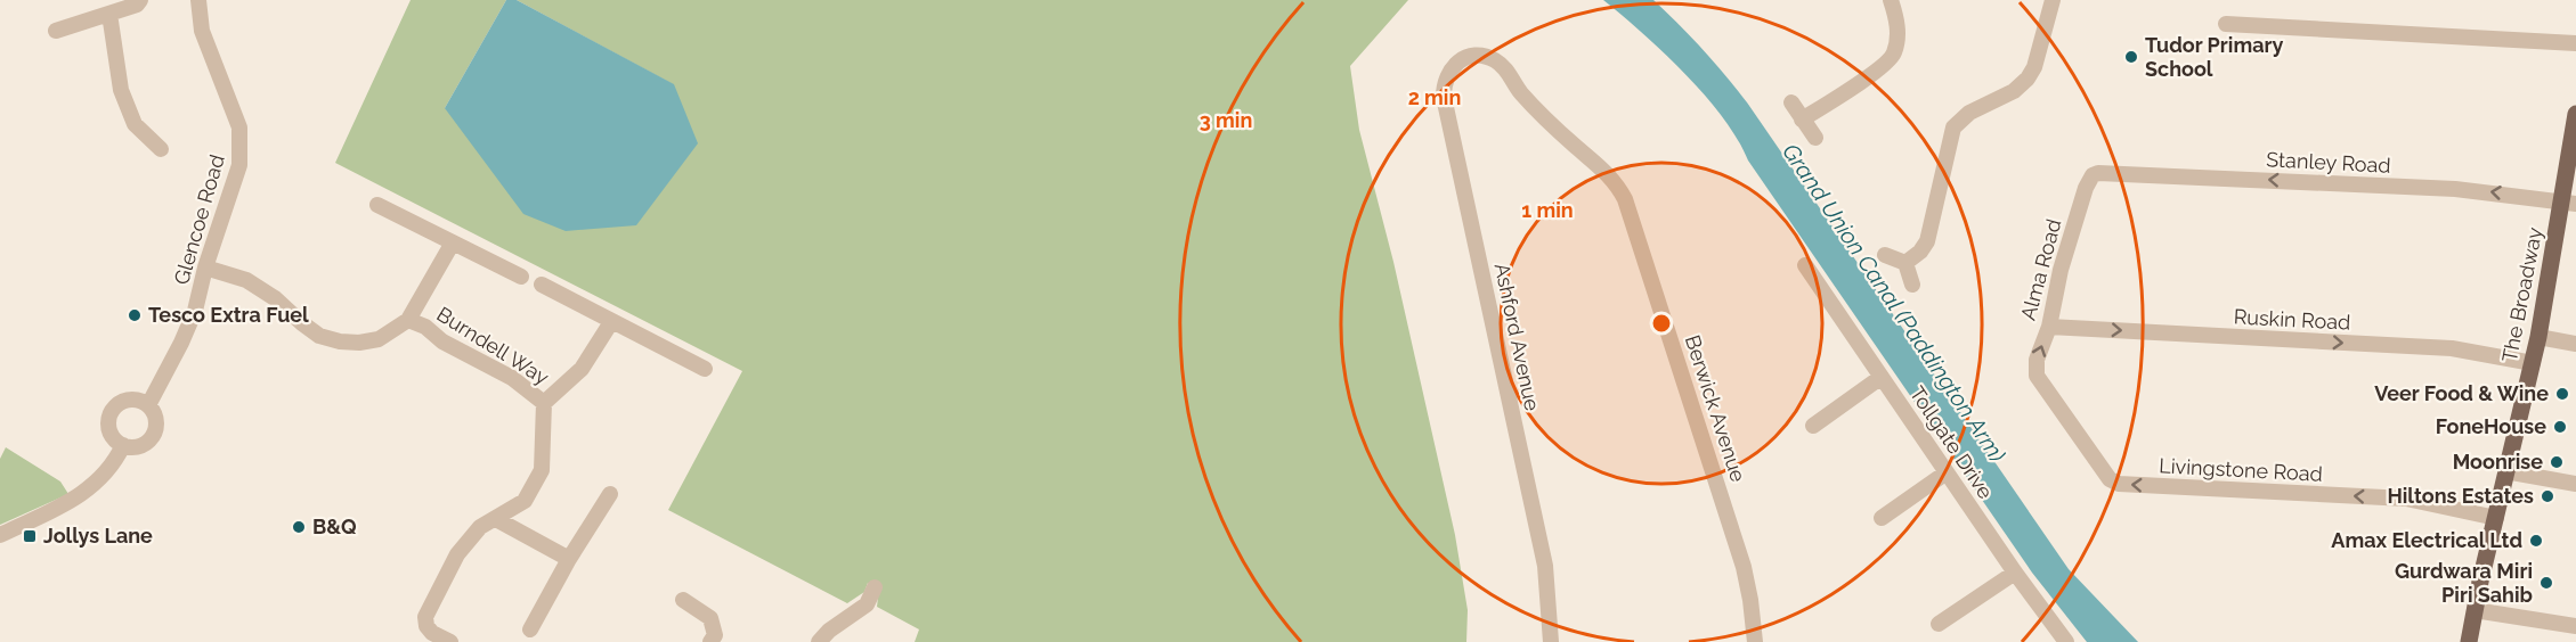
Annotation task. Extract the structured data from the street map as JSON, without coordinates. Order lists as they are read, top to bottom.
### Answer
{
  "streets": {
    "main road": ["The Broadway"],
    "street": [
      "Stanley Road",
      "Glencoe Road",
      "Alma Road",
      "Ruskin Road",
      "Ashford Avenue",
      "Burndell Way",
      "Berwick Avenue",
      "Tollgate Drive",
      "Livingstone Road"
    ]
  },
  "crossings": [
    ["Stanley Road", "Alma Road"],
    ["Stanley Road", "The Broadway"],
    ["Alma Road", "Ruskin Road"],
    ["Alma Road", "Livingstone Road"],
    ["The Broadway", "Ruskin Road"],
    ["The Broadway", "Livingstone Road"],
    ["Ashford Avenue", "Berwick Avenue"]
  ],
  "one_way": ["Stanley Road", "Ruskin Road", "Livingstone Road"],
  "water": ["Grand Union Canal (Paddington Arm)"],
  "places": {
    "other": [
      "Tudor Primary School",
      "Tesco Extra Fuel",
      "Veer Food & Wine",
      "FoneHouse",
      "Moonrise",
      "Hiltons Estates",
      "B&Q",
      "Amax Electrical Ltd",
      "Gurdwara Miri Piri Sahib"
    ],
    "transit": ["Jollys Lane"]
  },
  "rings": ["2 min", "3 min", "1 min"]
}
